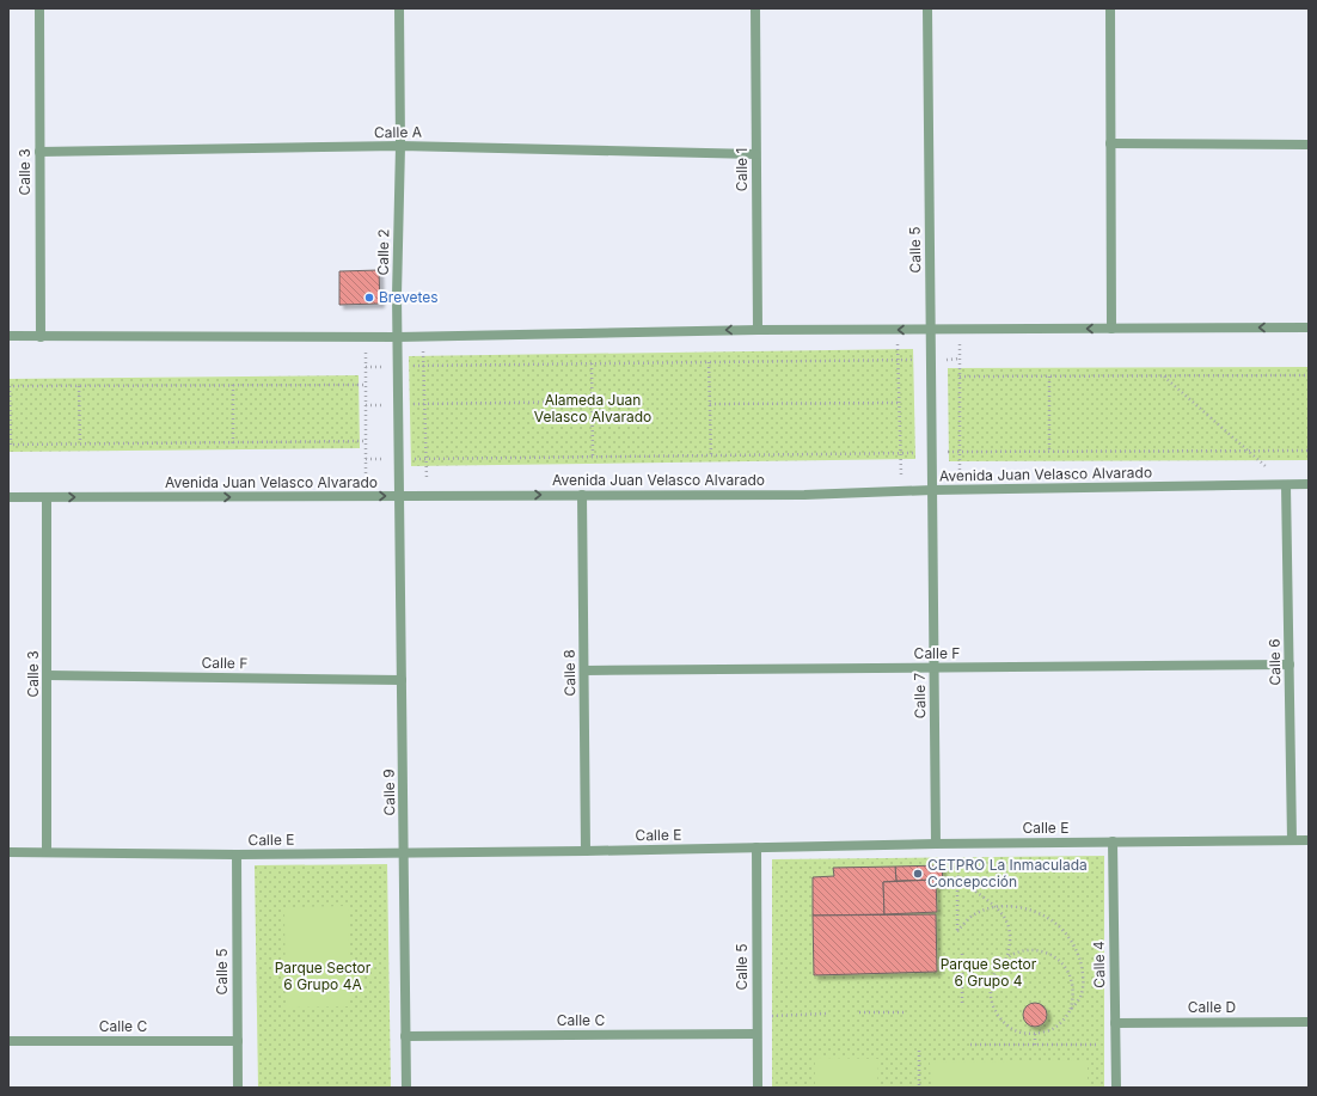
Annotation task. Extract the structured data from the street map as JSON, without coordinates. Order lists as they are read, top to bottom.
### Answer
{
  "streets": {
    "street": [
      "Calle A",
      "Calle 1",
      "Calle 3",
      "Calle 5",
      "Calle 2",
      "Avenida Juan Velasco Alvarado",
      "Calle F",
      "Calle 6",
      "Calle 8",
      "Calle 7",
      "Calle 9",
      "Calle E",
      "Calle 4",
      "Calle D",
      "Calle C"
    ]
  },
  "crossings": [
    ["Calle A", "Calle 1"],
    ["Calle A", "Calle 3"],
    ["Calle A", "Calle 2"],
    ["Calle 3", "Avenida Juan Velasco Alvarado"],
    ["Calle 3", "Calle F"],
    ["Calle 3", "Calle E"],
    ["Calle 5", "Avenida Juan Velasco Alvarado"],
    ["Calle 5", "Calle 7"],
    ["Calle 5", "Calle E"],
    ["Calle 5", "Calle C"],
    ["Calle 2", "Avenida Juan Velasco Alvarado"],
    ["Calle 2", "Calle 9"],
    ["Avenida Juan Velasco Alvarado", "Calle 6"],
    ["Avenida Juan Velasco Alvarado", "Calle 8"],
    ["Avenida Juan Velasco Alvarado", "Calle 7"],
    ["Avenida Juan Velasco Alvarado", "Calle 9"],
    ["Calle F", "Calle 6"],
    ["Calle F", "Calle 8"],
    ["Calle F", "Calle 7"],
    ["Calle F", "Calle 9"],
    ["Calle 6", "Calle E"],
    ["Calle 8", "Calle E"],
    ["Calle 7", "Calle E"],
    ["Calle 9", "Calle E"],
    ["Calle 9", "Calle C"],
    ["Calle E", "Calle 4"],
    ["Calle 4", "Calle D"]
  ],
  "one_way": ["Avenida Juan Velasco Alvarado"],
  "parks": ["Alameda Juan Velasco Alvarado", "Parque Sector 6 Grupo 4", "Parque Sector 6 Grupo 4A"],
  "places": ["Brevetes", "CETPRO La Inmaculada Concepcción"]
}
